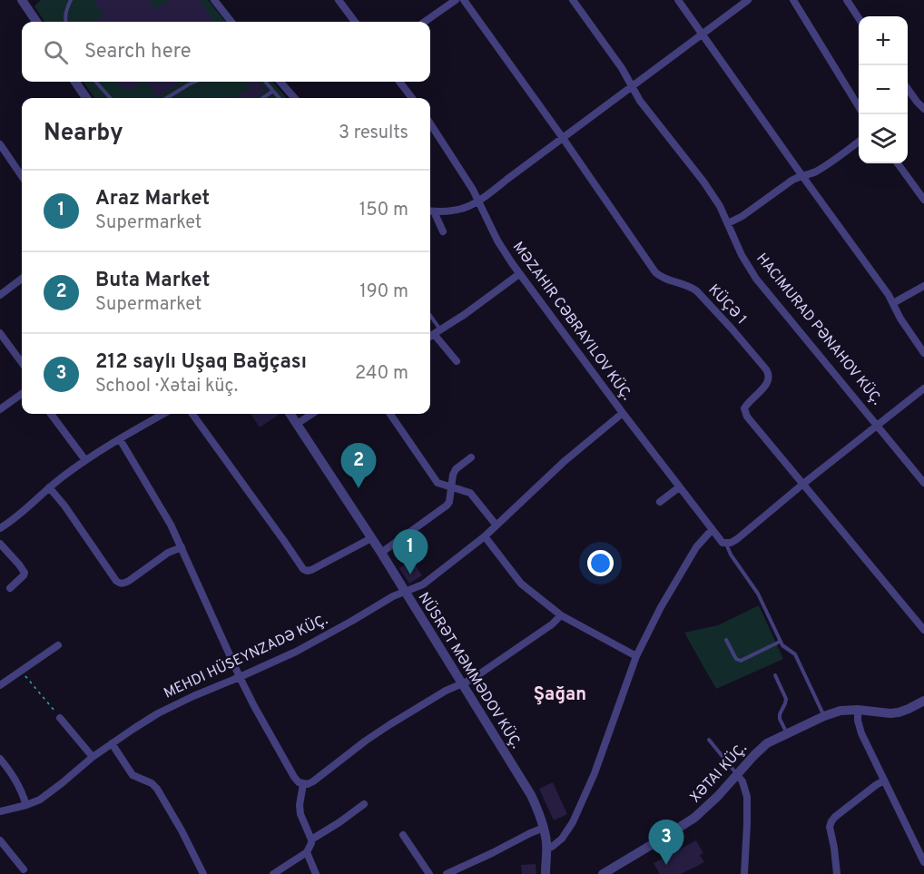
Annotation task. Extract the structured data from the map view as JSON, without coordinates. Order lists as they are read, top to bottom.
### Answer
{
  "streets": {
    "street": [
      "KÜÇƏ 1",
      "MEHDI HÜSEYNZADƏ KÜÇ.",
      "NÜSRƏT MƏMMƏDOV KÜÇ.",
      "XƏTAI KÜÇ."
    ]
  },
  "crossings": [
    ["MEHDI HÜSEYNZADƏ KÜÇ.", "NÜSRƏT MƏMMƏDOV KÜÇ."]
  ],
  "districts": ["Şağan"],
  "page": {
    "map_buttons": ["+", "−"],
    "search": "Search here",
    "heading": ["Nearby", "3 results"],
    "list": [
      {
        "mark": "1",
        "name": "Araz Market",
        "note": "Supermarket",
        "value": "150 m"
      },
      {
        "mark": "2",
        "name": "Buta Market",
        "note": "Supermarket",
        "value": "190 m"
      },
      {
        "mark": "3",
        "name": "212 saylı Uşaq Bağçası",
        "note": "School · Xətai küç.",
        "value": "240 m"
      }
    ],
    "pins": ["2", "1", "3"]
  }
}
